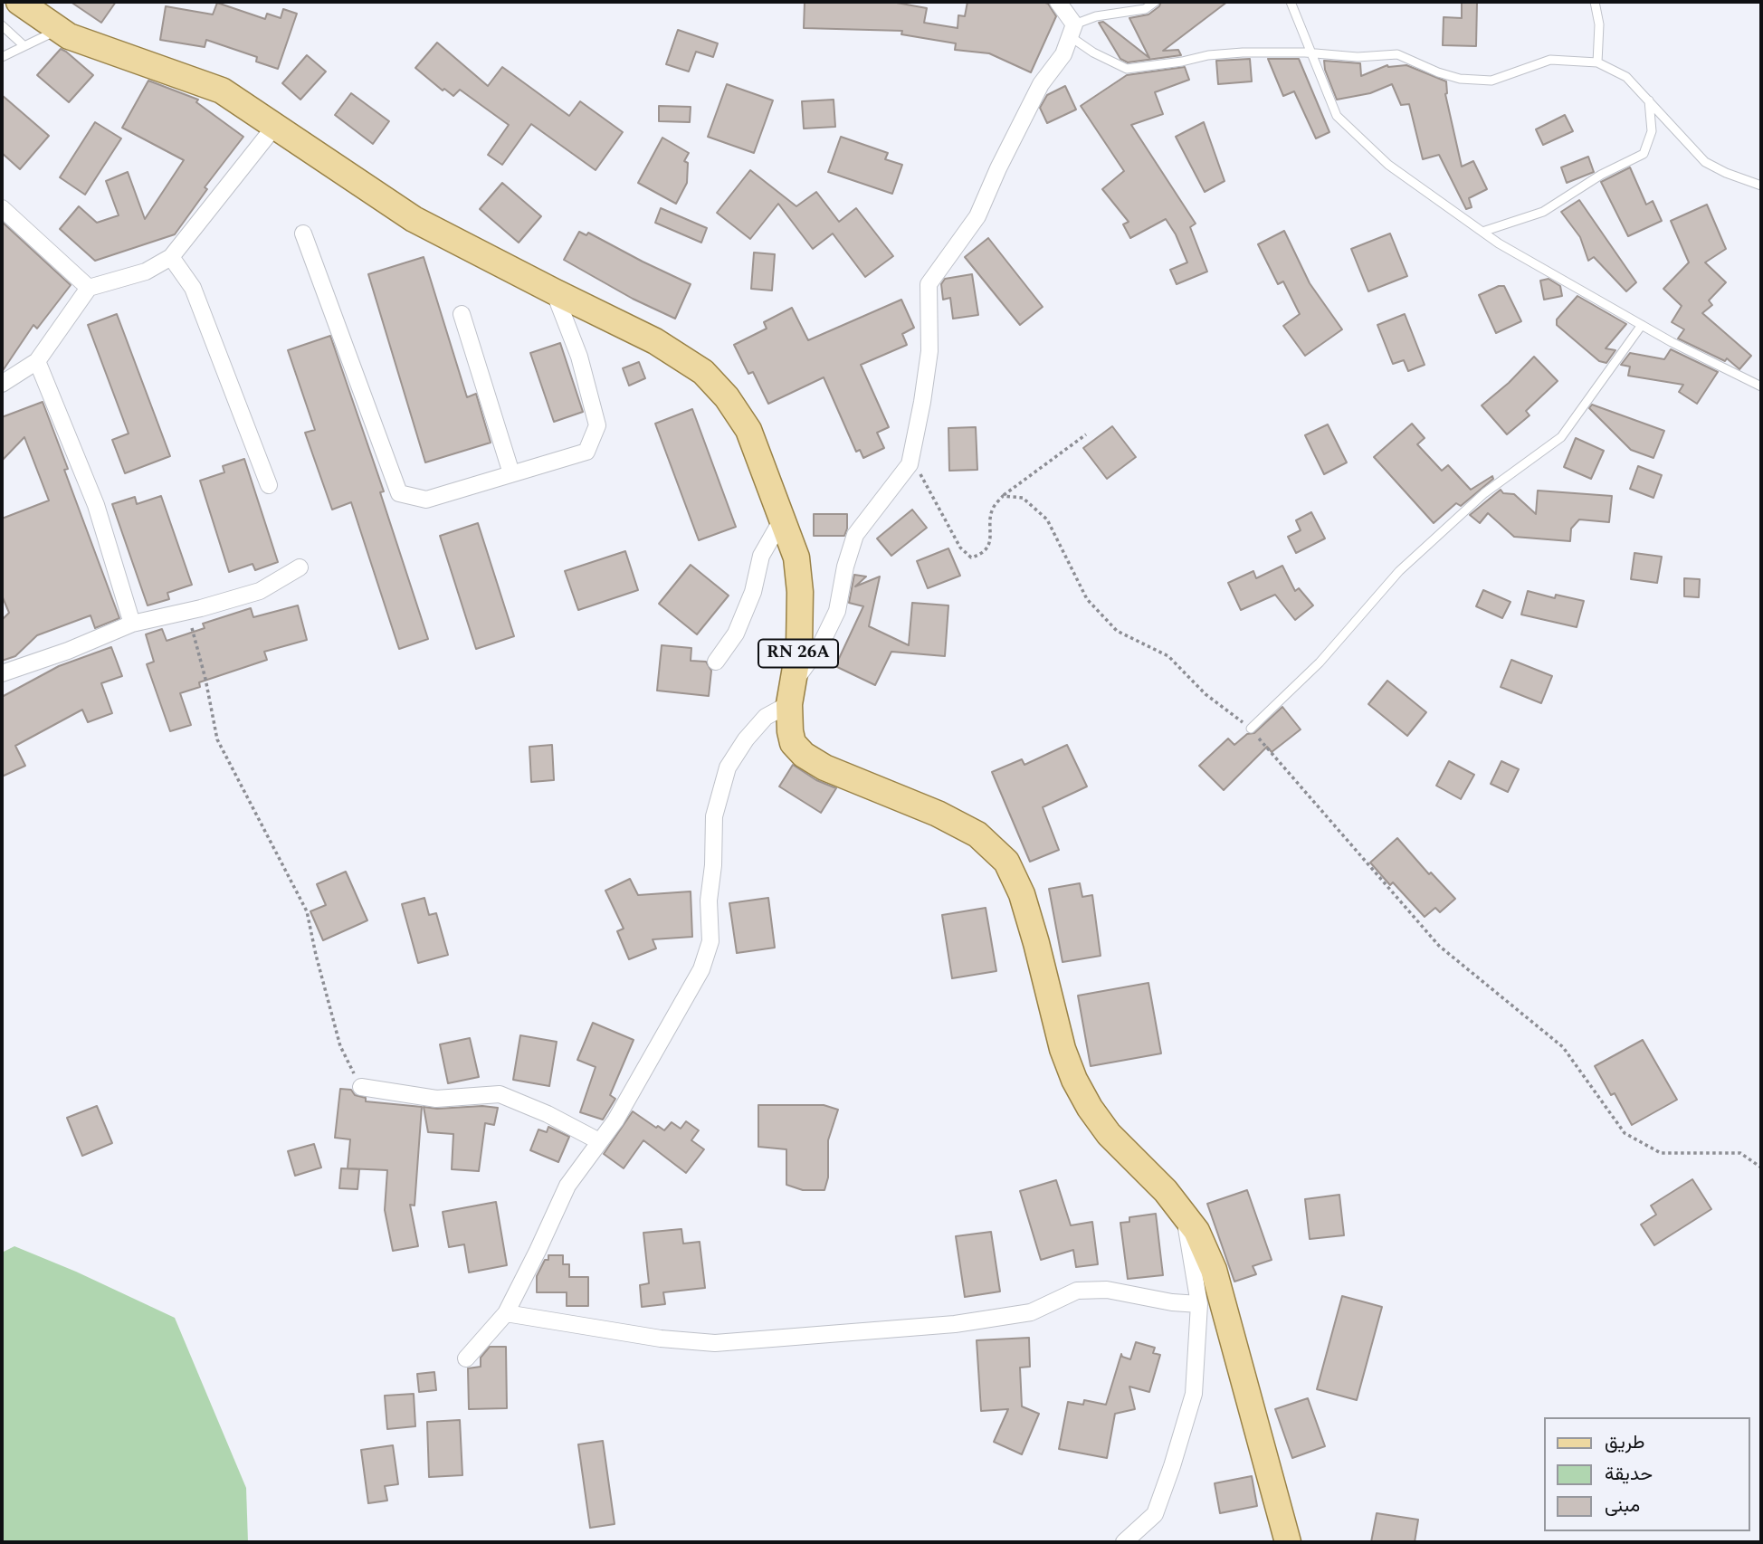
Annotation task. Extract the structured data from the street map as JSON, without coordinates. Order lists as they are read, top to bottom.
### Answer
{
  "streets": {
    "main road": ["RN 26A"]
  },
  "legend": ["طريق", "حديقة", "مبنى"]
}
